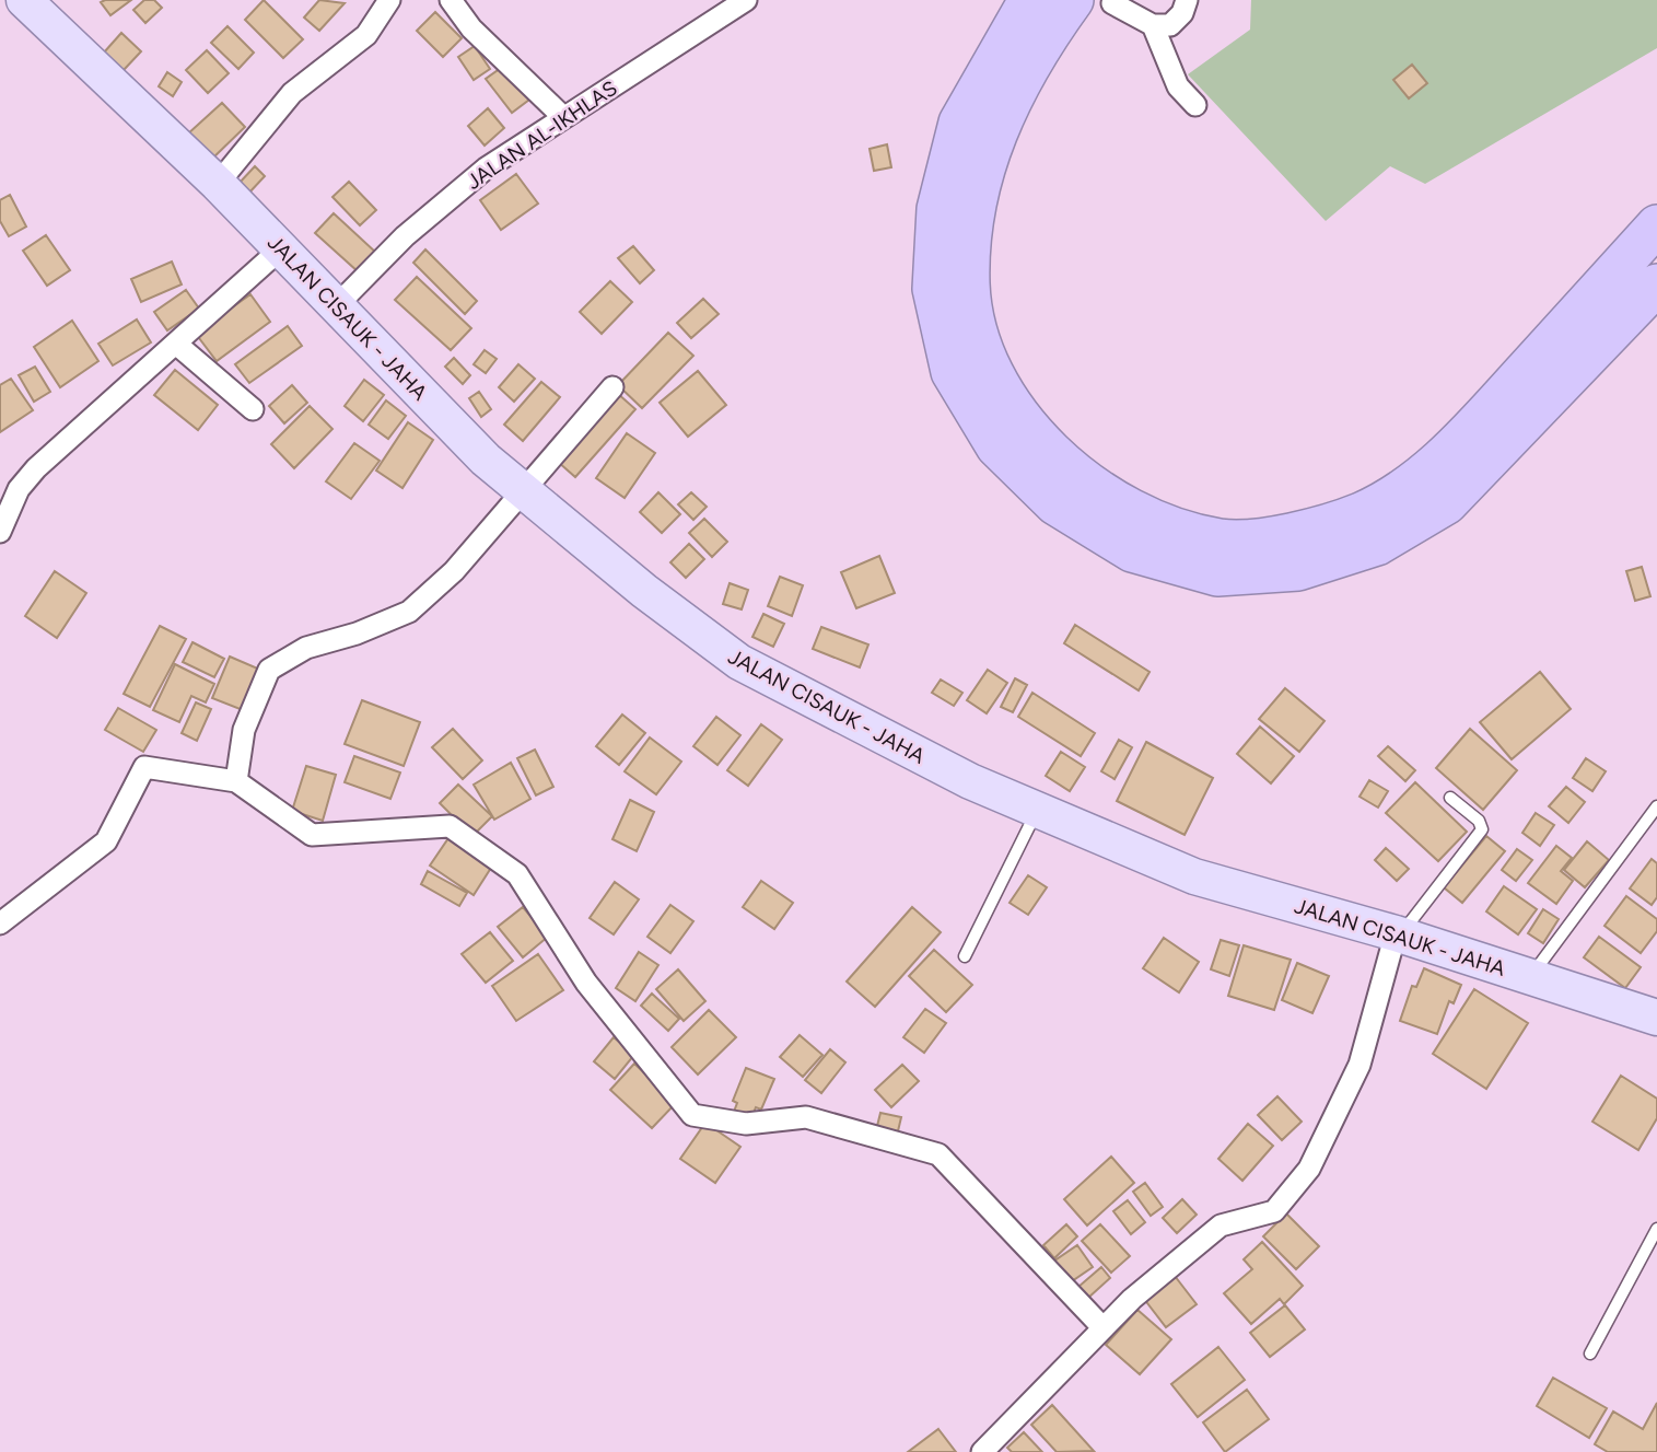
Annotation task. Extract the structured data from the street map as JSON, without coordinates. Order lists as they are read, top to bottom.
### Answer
{
  "streets": {
    "main road": ["JALAN CISAUK - JAHA"],
    "street": ["JALAN AL-IKHLAS"]
  },
  "crossings": [
    ["JALAN AL-IKHLAS", "JALAN CISAUK - JAHA"]
  ]
}
